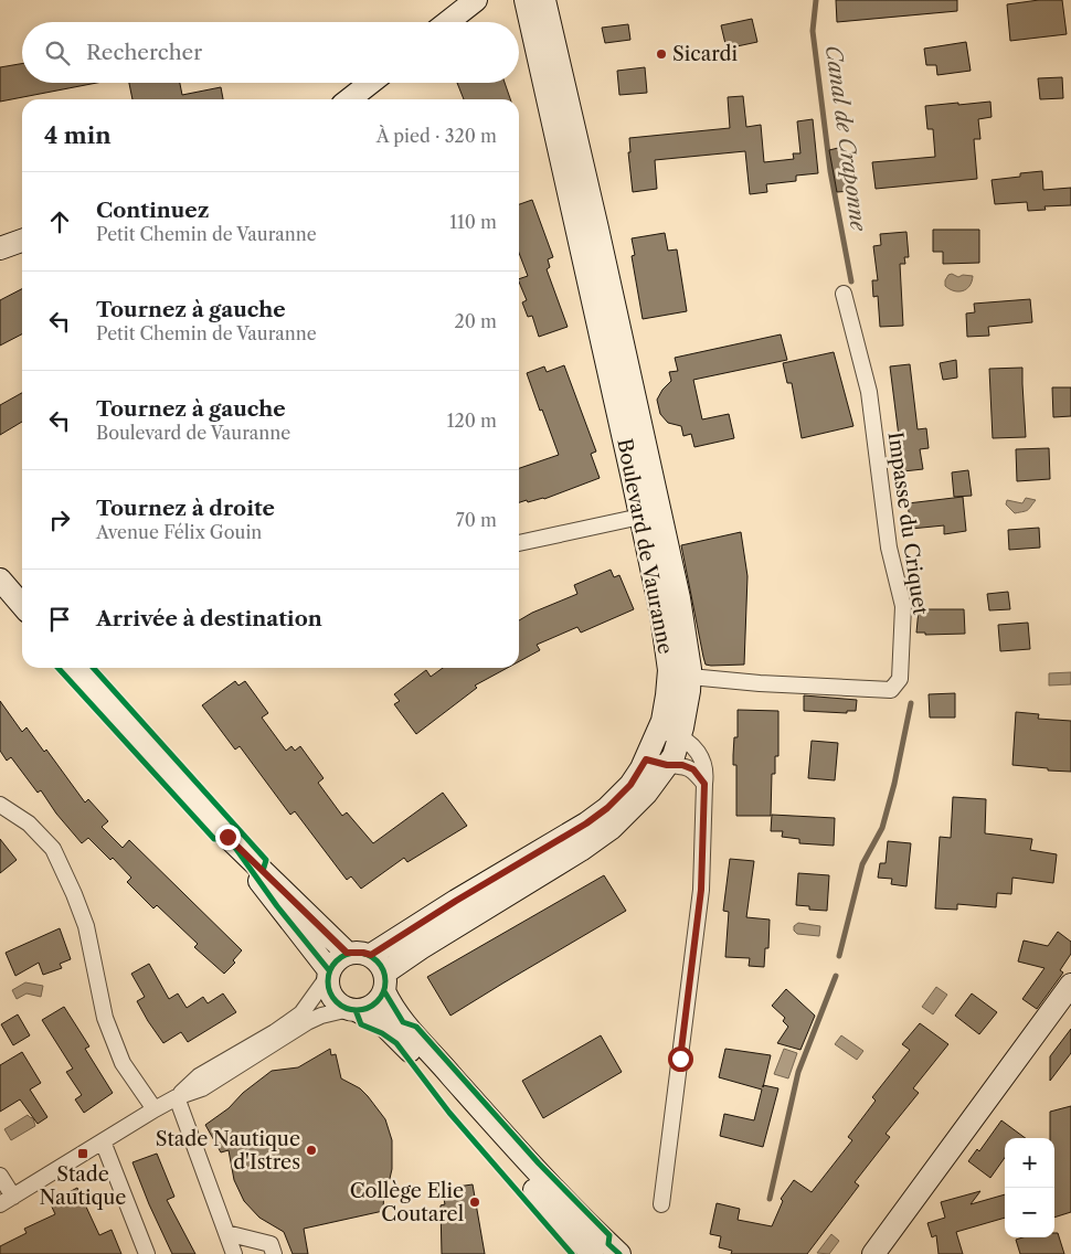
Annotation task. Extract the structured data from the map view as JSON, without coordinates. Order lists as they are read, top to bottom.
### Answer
{
  "streets": {
    "street": ["Impasse du Criquet", "Boulevard de Vauranne"]
  },
  "crossings": [
    ["Impasse du Criquet", "Boulevard de Vauranne"]
  ],
  "water": ["Canal de Craponne"],
  "places": {
    "other": ["Sicardi", "Stade Nautique d'Istres", "Collège Elie Coutarel"],
    "transit": ["Stade Nautique"]
  },
  "page": {
    "search": "Rechercher",
    "heading": ["4 min", "À pied · 320 m"],
    "list": [
      ["Continuez", "Petit Chemin de Vauranne", "110 m"],
      ["Tournez à gauche", "Petit Chemin de Vauranne", "20 m"],
      ["Tournez à gauche", "Boulevard de Vauranne", "120 m"],
      ["Tournez à droite", "Avenue Félix Gouin", "70 m"],
      "Arrivée à destination"
    ],
    "map_buttons": ["+", "−"]
  }
}
